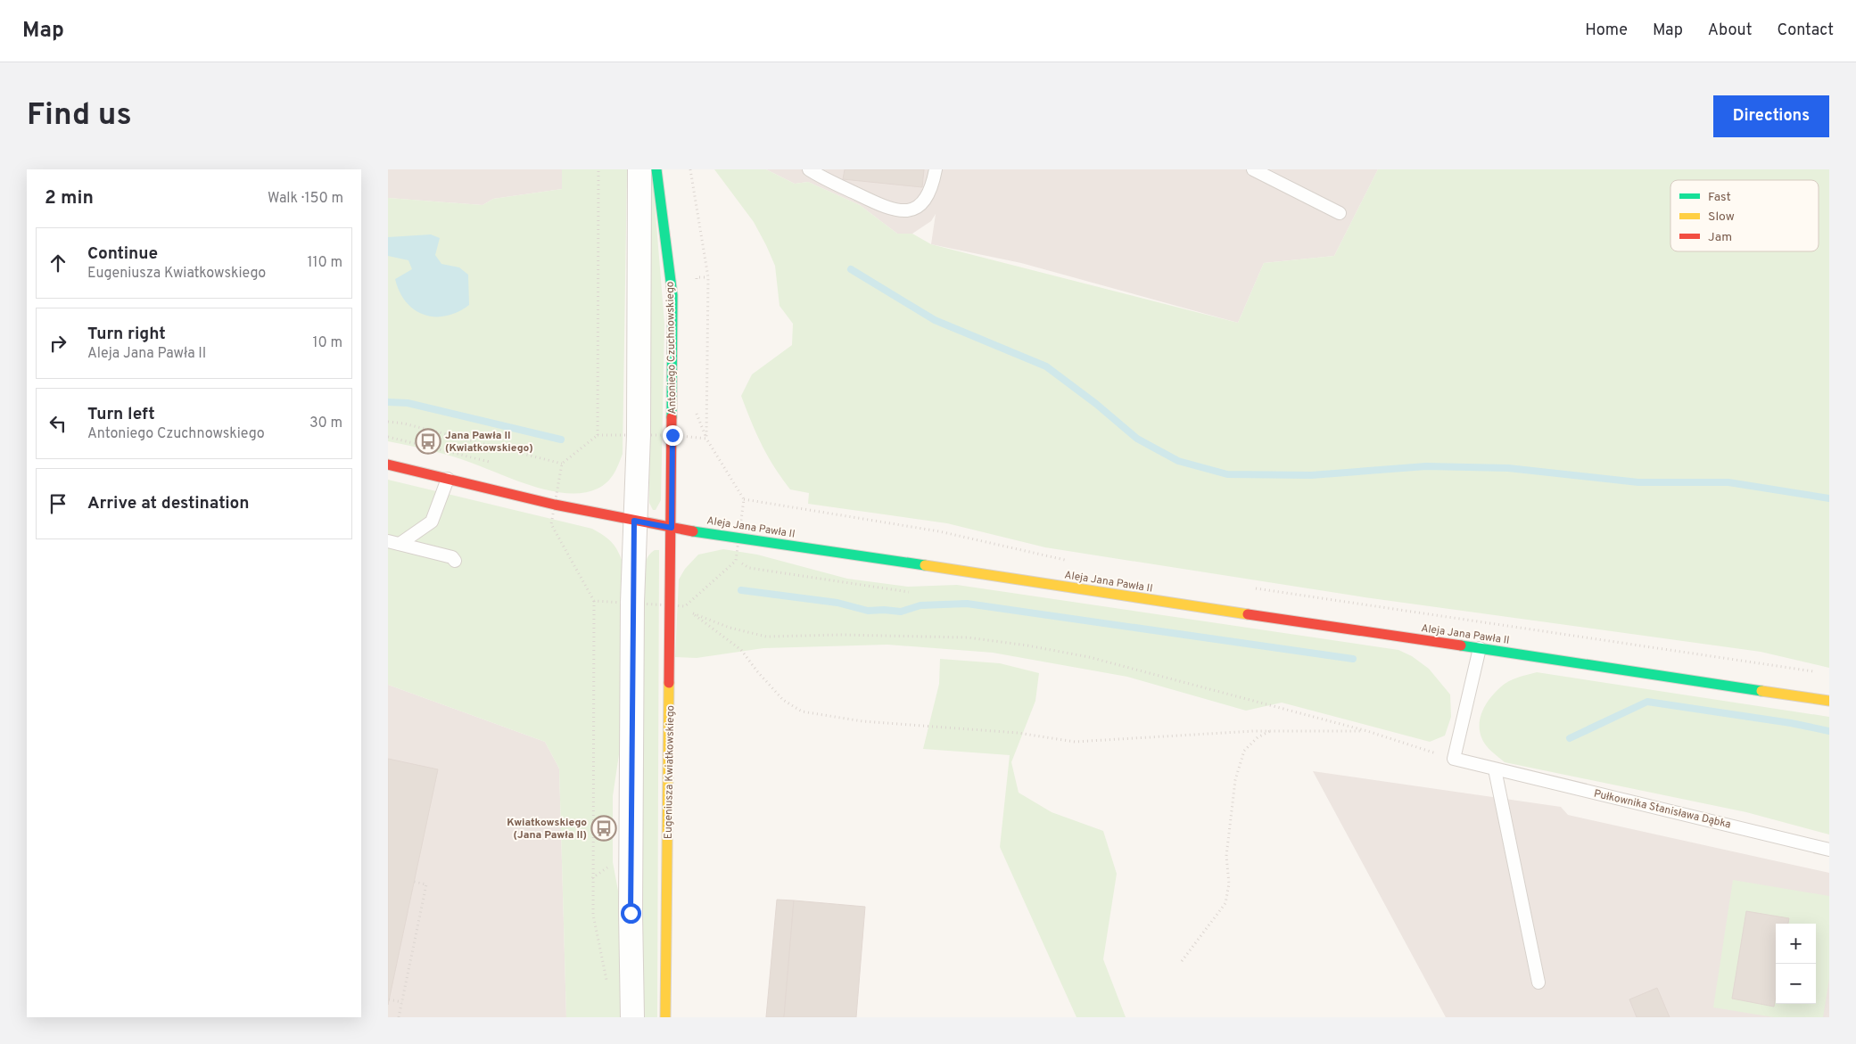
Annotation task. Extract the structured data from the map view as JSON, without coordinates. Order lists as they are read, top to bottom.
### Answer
{
  "streets": {
    "street": ["Antoniego Czuchnowskiego", "Aleja Jana Pawła II", "Eugeniusza Kwiatkowskiego"],
    "lane": ["Pułkownika Stanisława Dąbka"]
  },
  "crossings": [
    ["Antoniego Czuchnowskiego", "Aleja Jana Pawła II"],
    ["Antoniego Czuchnowskiego", "Eugeniusza Kwiatkowskiego"],
    ["Aleja Jana Pawła II", "Eugeniusza Kwiatkowskiego"]
  ],
  "places": {
    "bus stop": ["Jana Pawła II (Kwiatkowskiego)", "Kwiatkowskiego (Jana Pawła II)"]
  },
  "legend": ["Fast", "Slow", "Jam"],
  "page": {
    "header": "Map",
    "nav": [
      "Home",
      "Map",
      "About",
      "Contact"
    ],
    "buttons": "Directions",
    "title": "Find us",
    "heading": ["2 min", "Walk · 150 m"],
    "list": [
      ["Continue", "Eugeniusza Kwiatkowskiego", "110 m"],
      ["Turn right", "Aleja Jana Pawła II", "10 m"],
      ["Turn left", "Antoniego Czuchnowskiego", "30 m"],
      "Arrive at destination"
    ],
    "map_buttons": ["+", "−"]
  }
}
